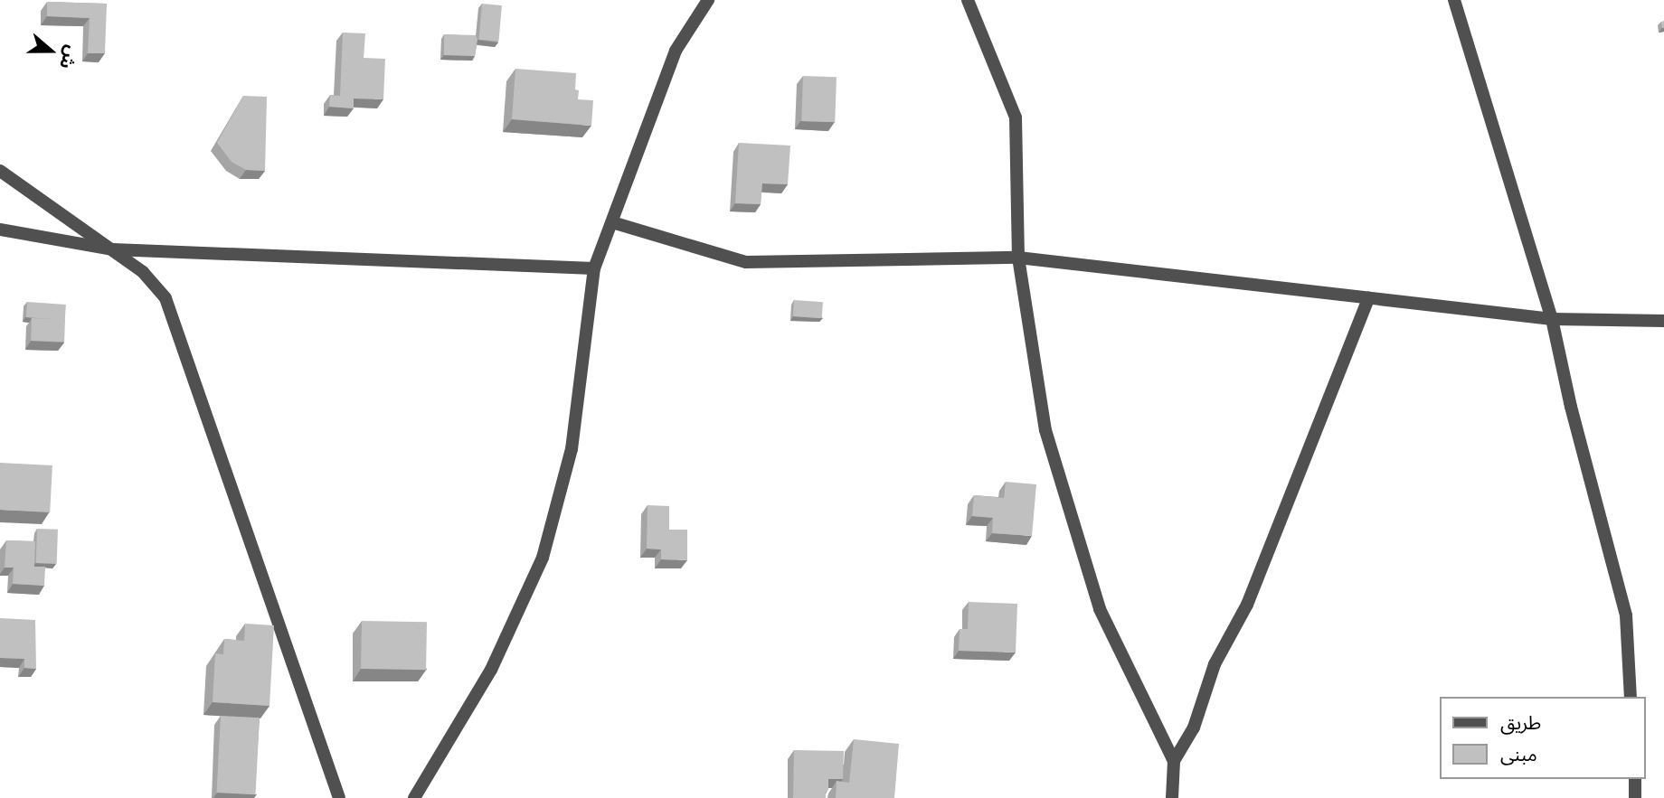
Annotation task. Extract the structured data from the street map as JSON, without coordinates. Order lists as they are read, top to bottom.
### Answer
{
  "legend": ["طريق", "مبنى"],
  "north": "right"
}
